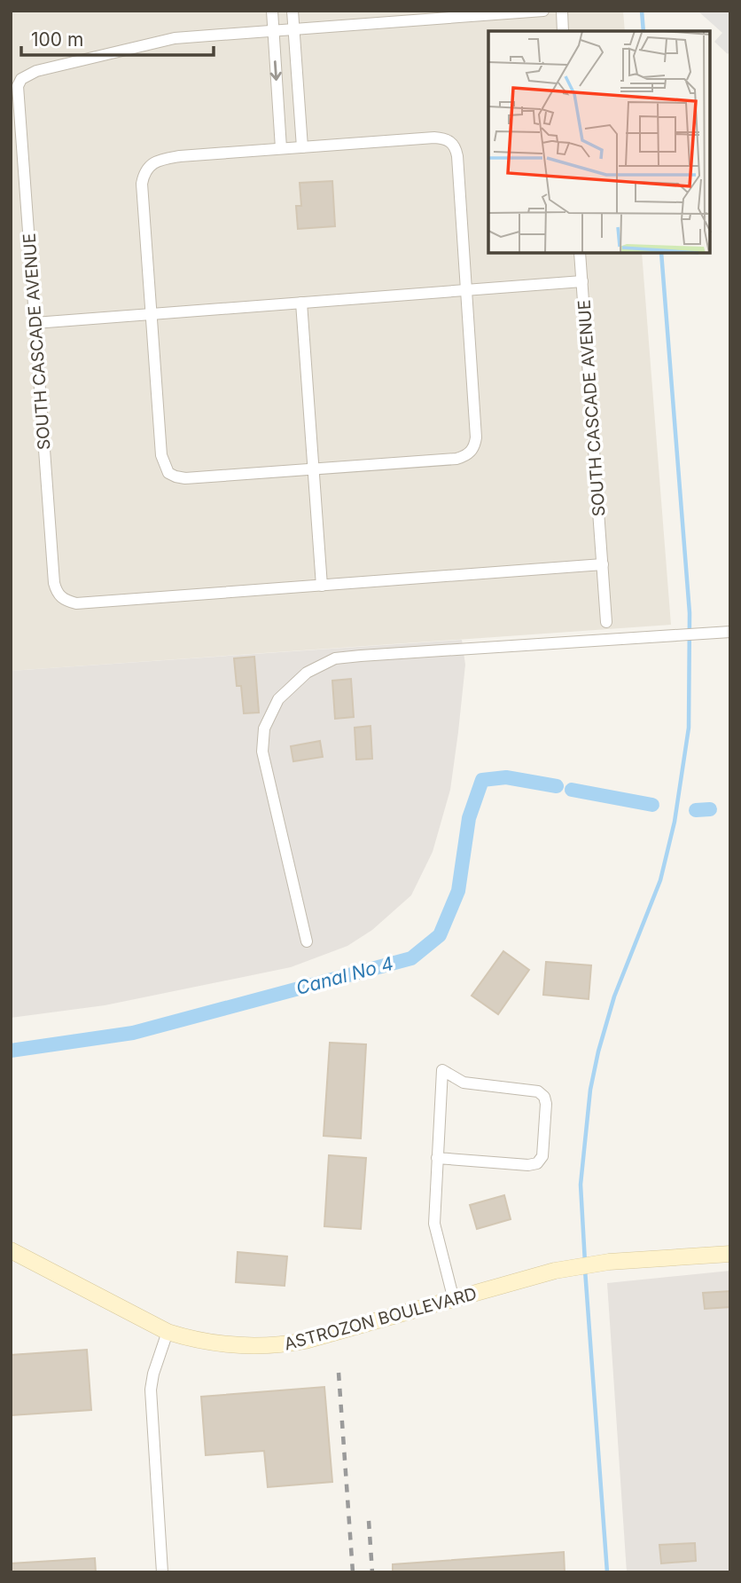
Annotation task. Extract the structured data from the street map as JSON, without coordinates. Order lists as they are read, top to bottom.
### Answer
{
  "streets": {
    "main road": ["ASTROZON BOULEVARD"],
    "street": ["SOUTH CASCADE AVENUE"]
  },
  "water": ["Canal No 4"],
  "scale_bar": "100 m"
}
